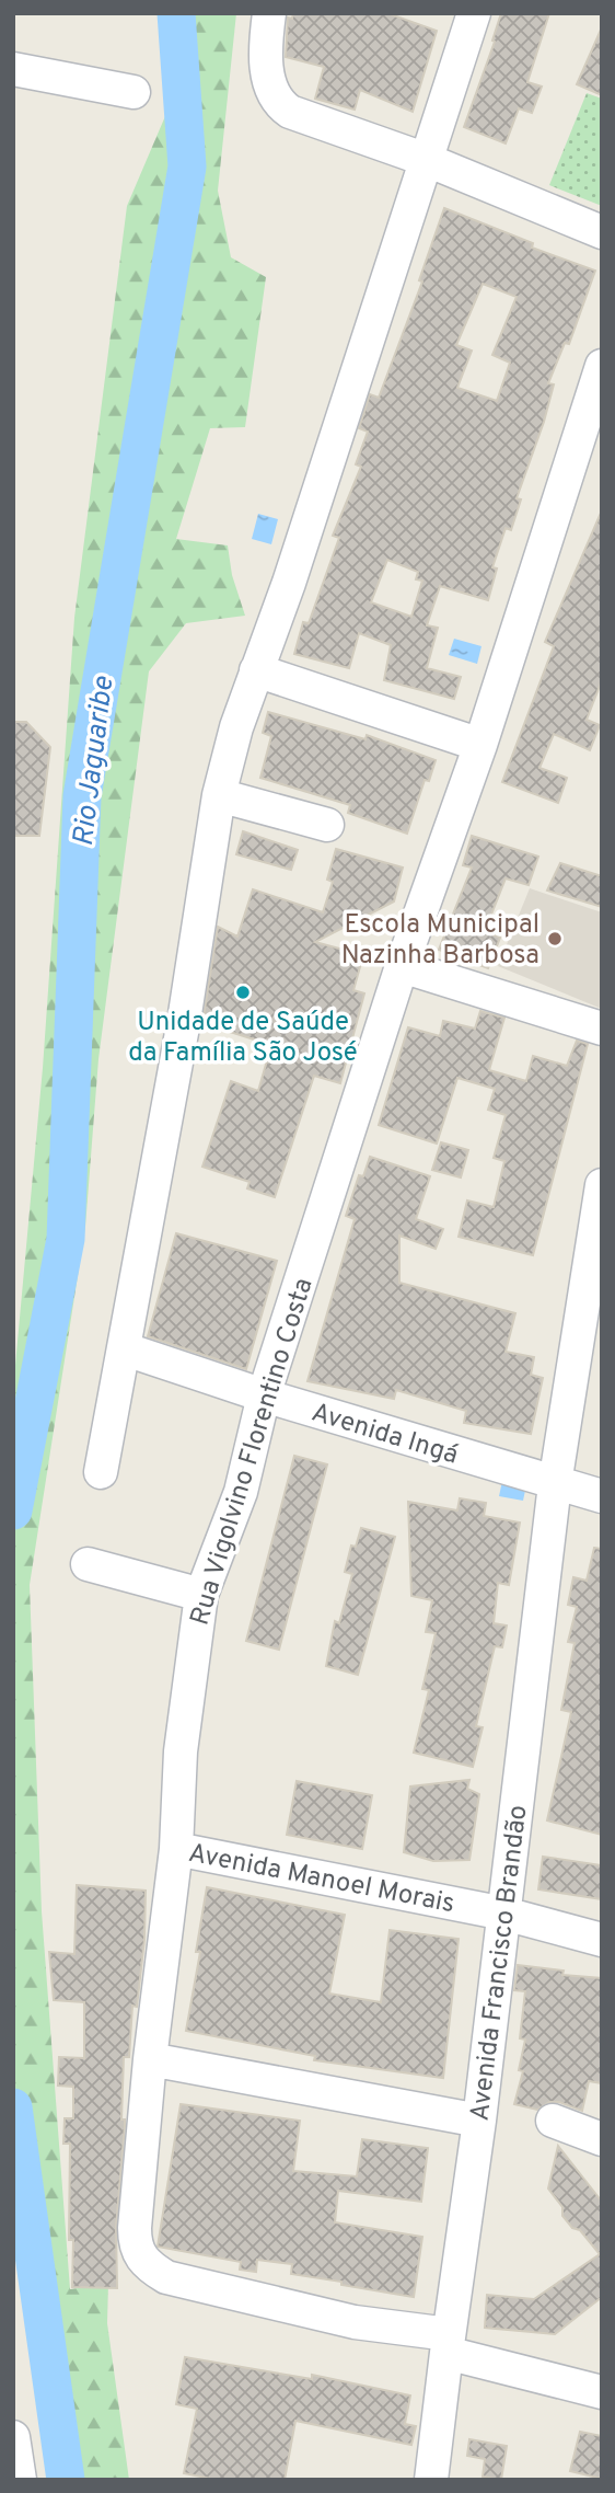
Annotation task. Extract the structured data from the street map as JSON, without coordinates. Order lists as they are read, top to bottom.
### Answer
{
  "streets": {
    "street": [
      "Avenida Ingá",
      "Rua Vigolvino Florentino Costa",
      "Avenida Manoel Morais",
      "Avenida Francisco Brandão"
    ]
  },
  "crossings": [
    ["Avenida Ingá", "Rua Vigolvino Florentino Costa"],
    ["Avenida Ingá", "Avenida Francisco Brandão"],
    ["Rua Vigolvino Florentino Costa", "Avenida Manoel Morais"],
    ["Rua Vigolvino Florentino Costa", "Avenida Francisco Brandão"],
    ["Avenida Manoel Morais", "Avenida Francisco Brandão"]
  ],
  "water": ["Rio Jaguaribe"],
  "places": ["Escola Municipal Nazinha Barbosa", "Unidade de Saúde da Família São José"]
}
